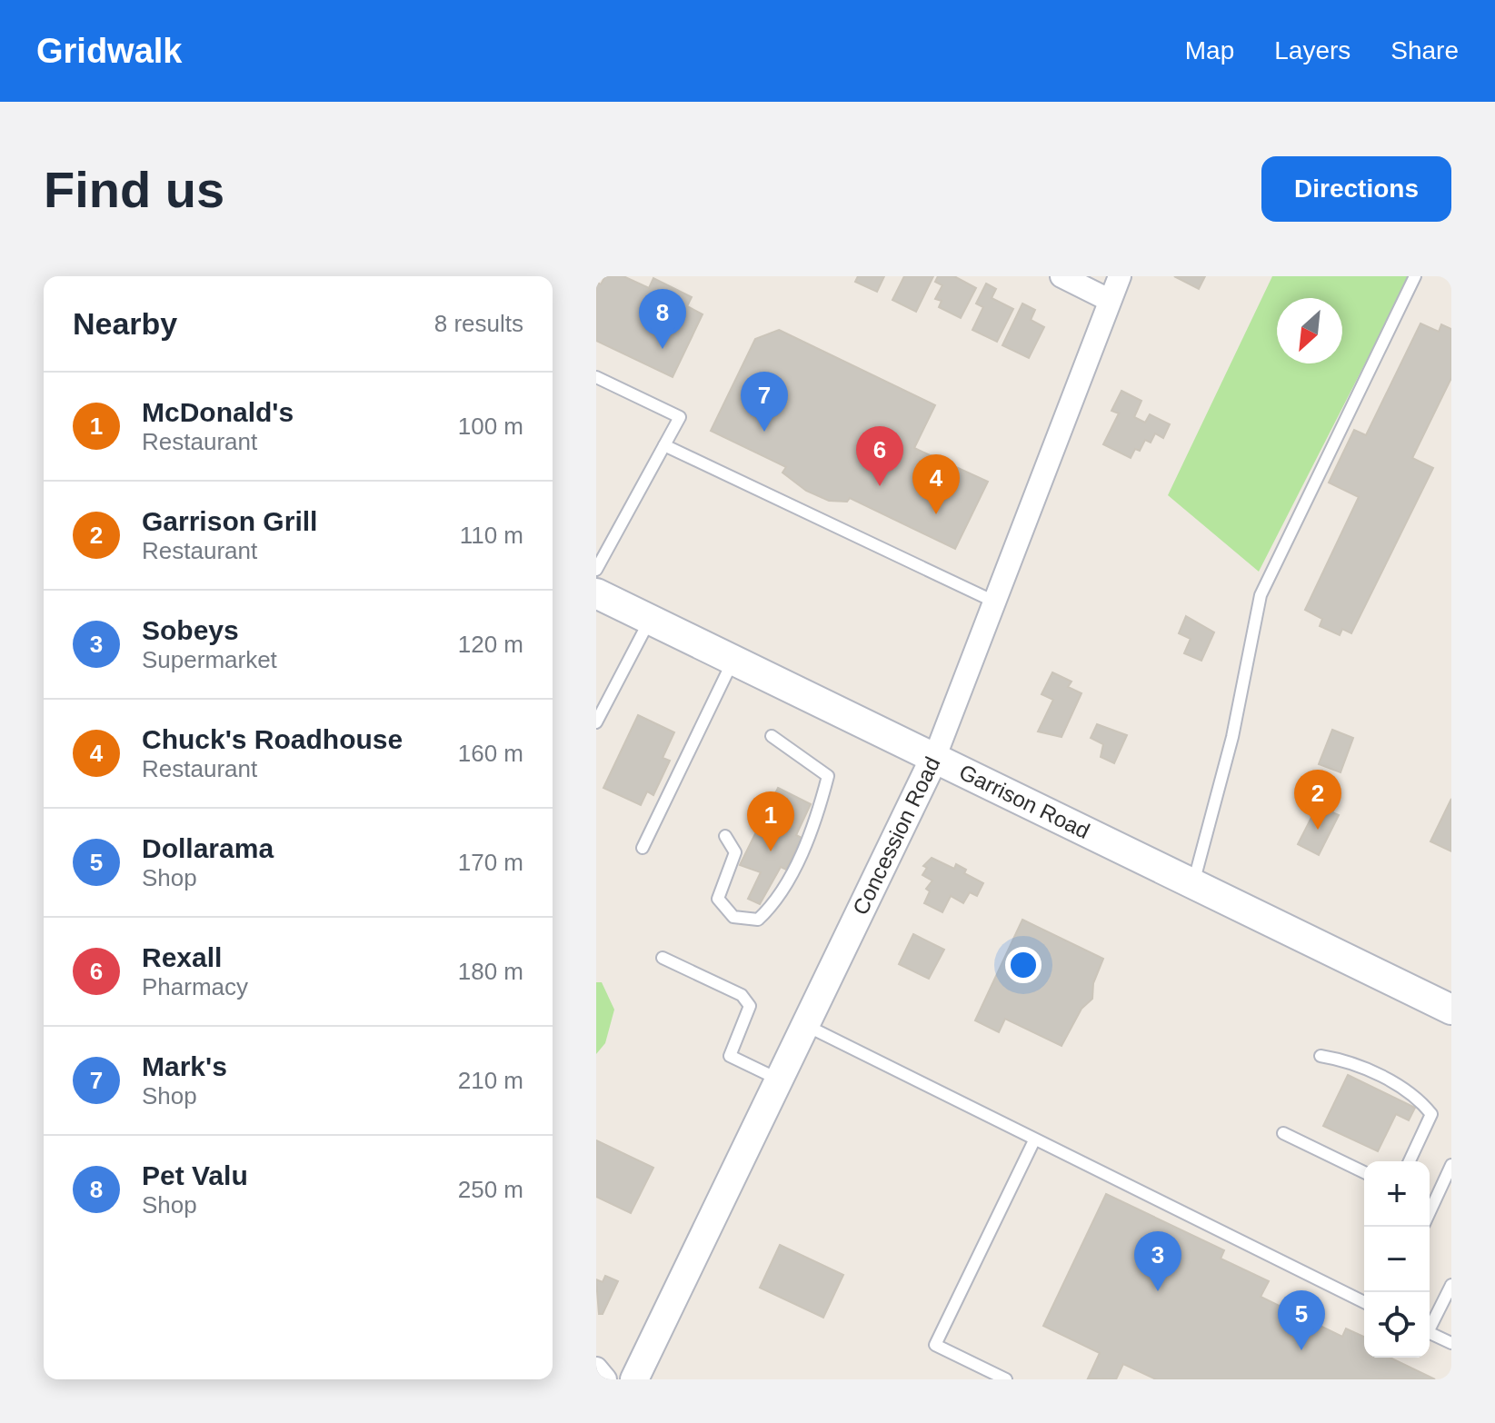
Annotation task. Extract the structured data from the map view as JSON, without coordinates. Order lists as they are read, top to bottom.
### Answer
{
  "streets": {
    "main road": ["Garrison Road"],
    "street": ["Concession Road"]
  },
  "crossings": [
    ["Garrison Road", "Concession Road"]
  ],
  "north": "bottom left",
  "page": {
    "header": "Gridwalk",
    "nav": ["Map", "Layers", "Share"],
    "buttons": "Directions",
    "title": "Find us",
    "heading": ["Nearby", "8 results"],
    "pins": [
      "8",
      "7",
      "6",
      "4",
      "2",
      "1",
      "3",
      "5"
    ],
    "list": [
      {
        "mark": "1",
        "name": "McDonald's",
        "note": "Restaurant",
        "value": "100 m"
      },
      {
        "mark": "2",
        "name": "Garrison Grill",
        "note": "Restaurant",
        "value": "110 m"
      },
      {
        "mark": "3",
        "name": "Sobeys",
        "note": "Supermarket",
        "value": "120 m"
      },
      {
        "mark": "4",
        "name": "Chuck's Roadhouse",
        "note": "Restaurant",
        "value": "160 m"
      },
      {
        "mark": "5",
        "name": "Dollarama",
        "note": "Shop",
        "value": "170 m"
      },
      {
        "mark": "6",
        "name": "Rexall",
        "note": "Pharmacy",
        "value": "180 m"
      },
      {
        "mark": "7",
        "name": "Mark's",
        "note": "Shop",
        "value": "210 m"
      },
      {
        "mark": "8",
        "name": "Pet Valu",
        "note": "Shop",
        "value": "250 m"
      }
    ],
    "map_buttons": ["+", "−"]
  }
}
